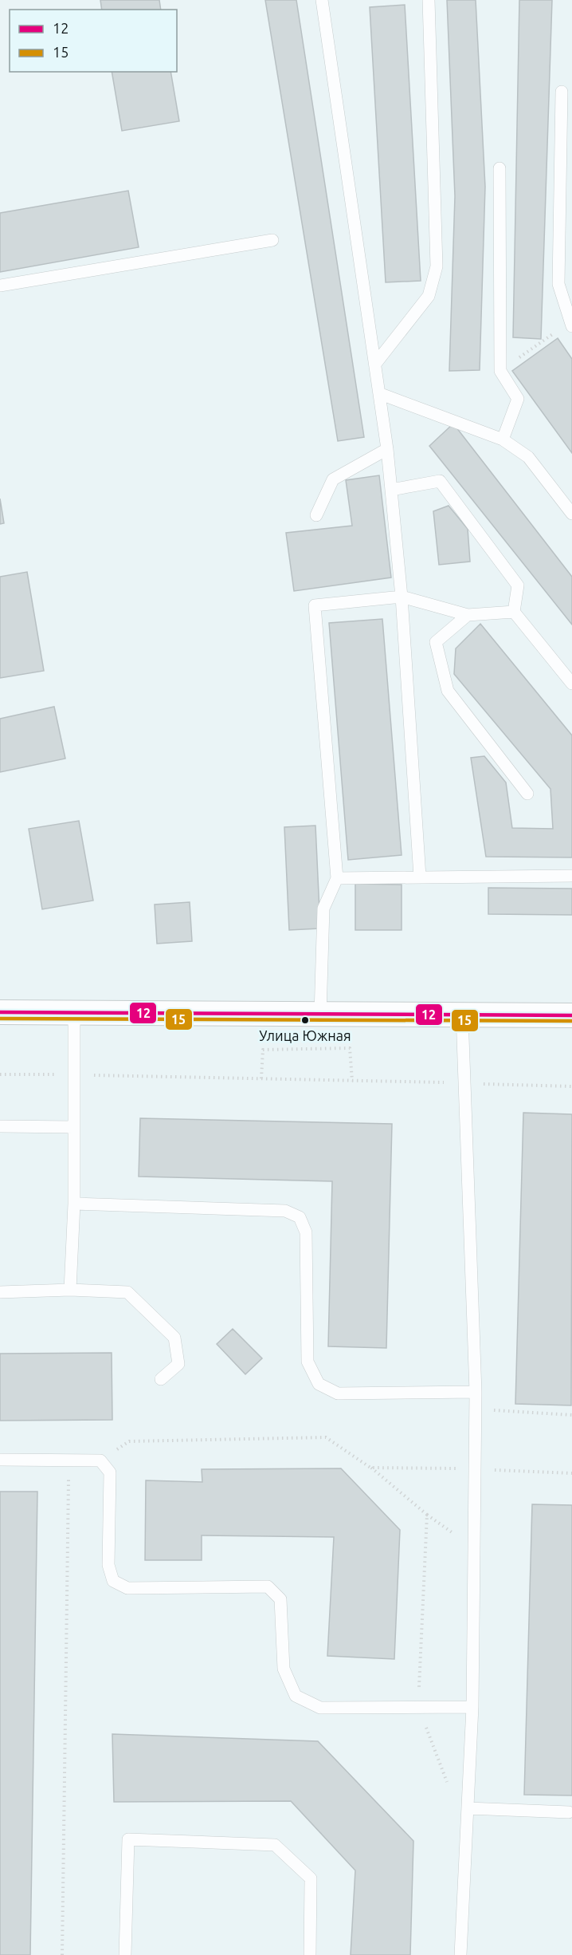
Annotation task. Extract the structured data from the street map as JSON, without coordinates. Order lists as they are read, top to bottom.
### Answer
{
  "places": ["Улица Южная"],
  "lines": ["transit line 12", "transit line 15"],
  "legend": ["12", "15"]
}
